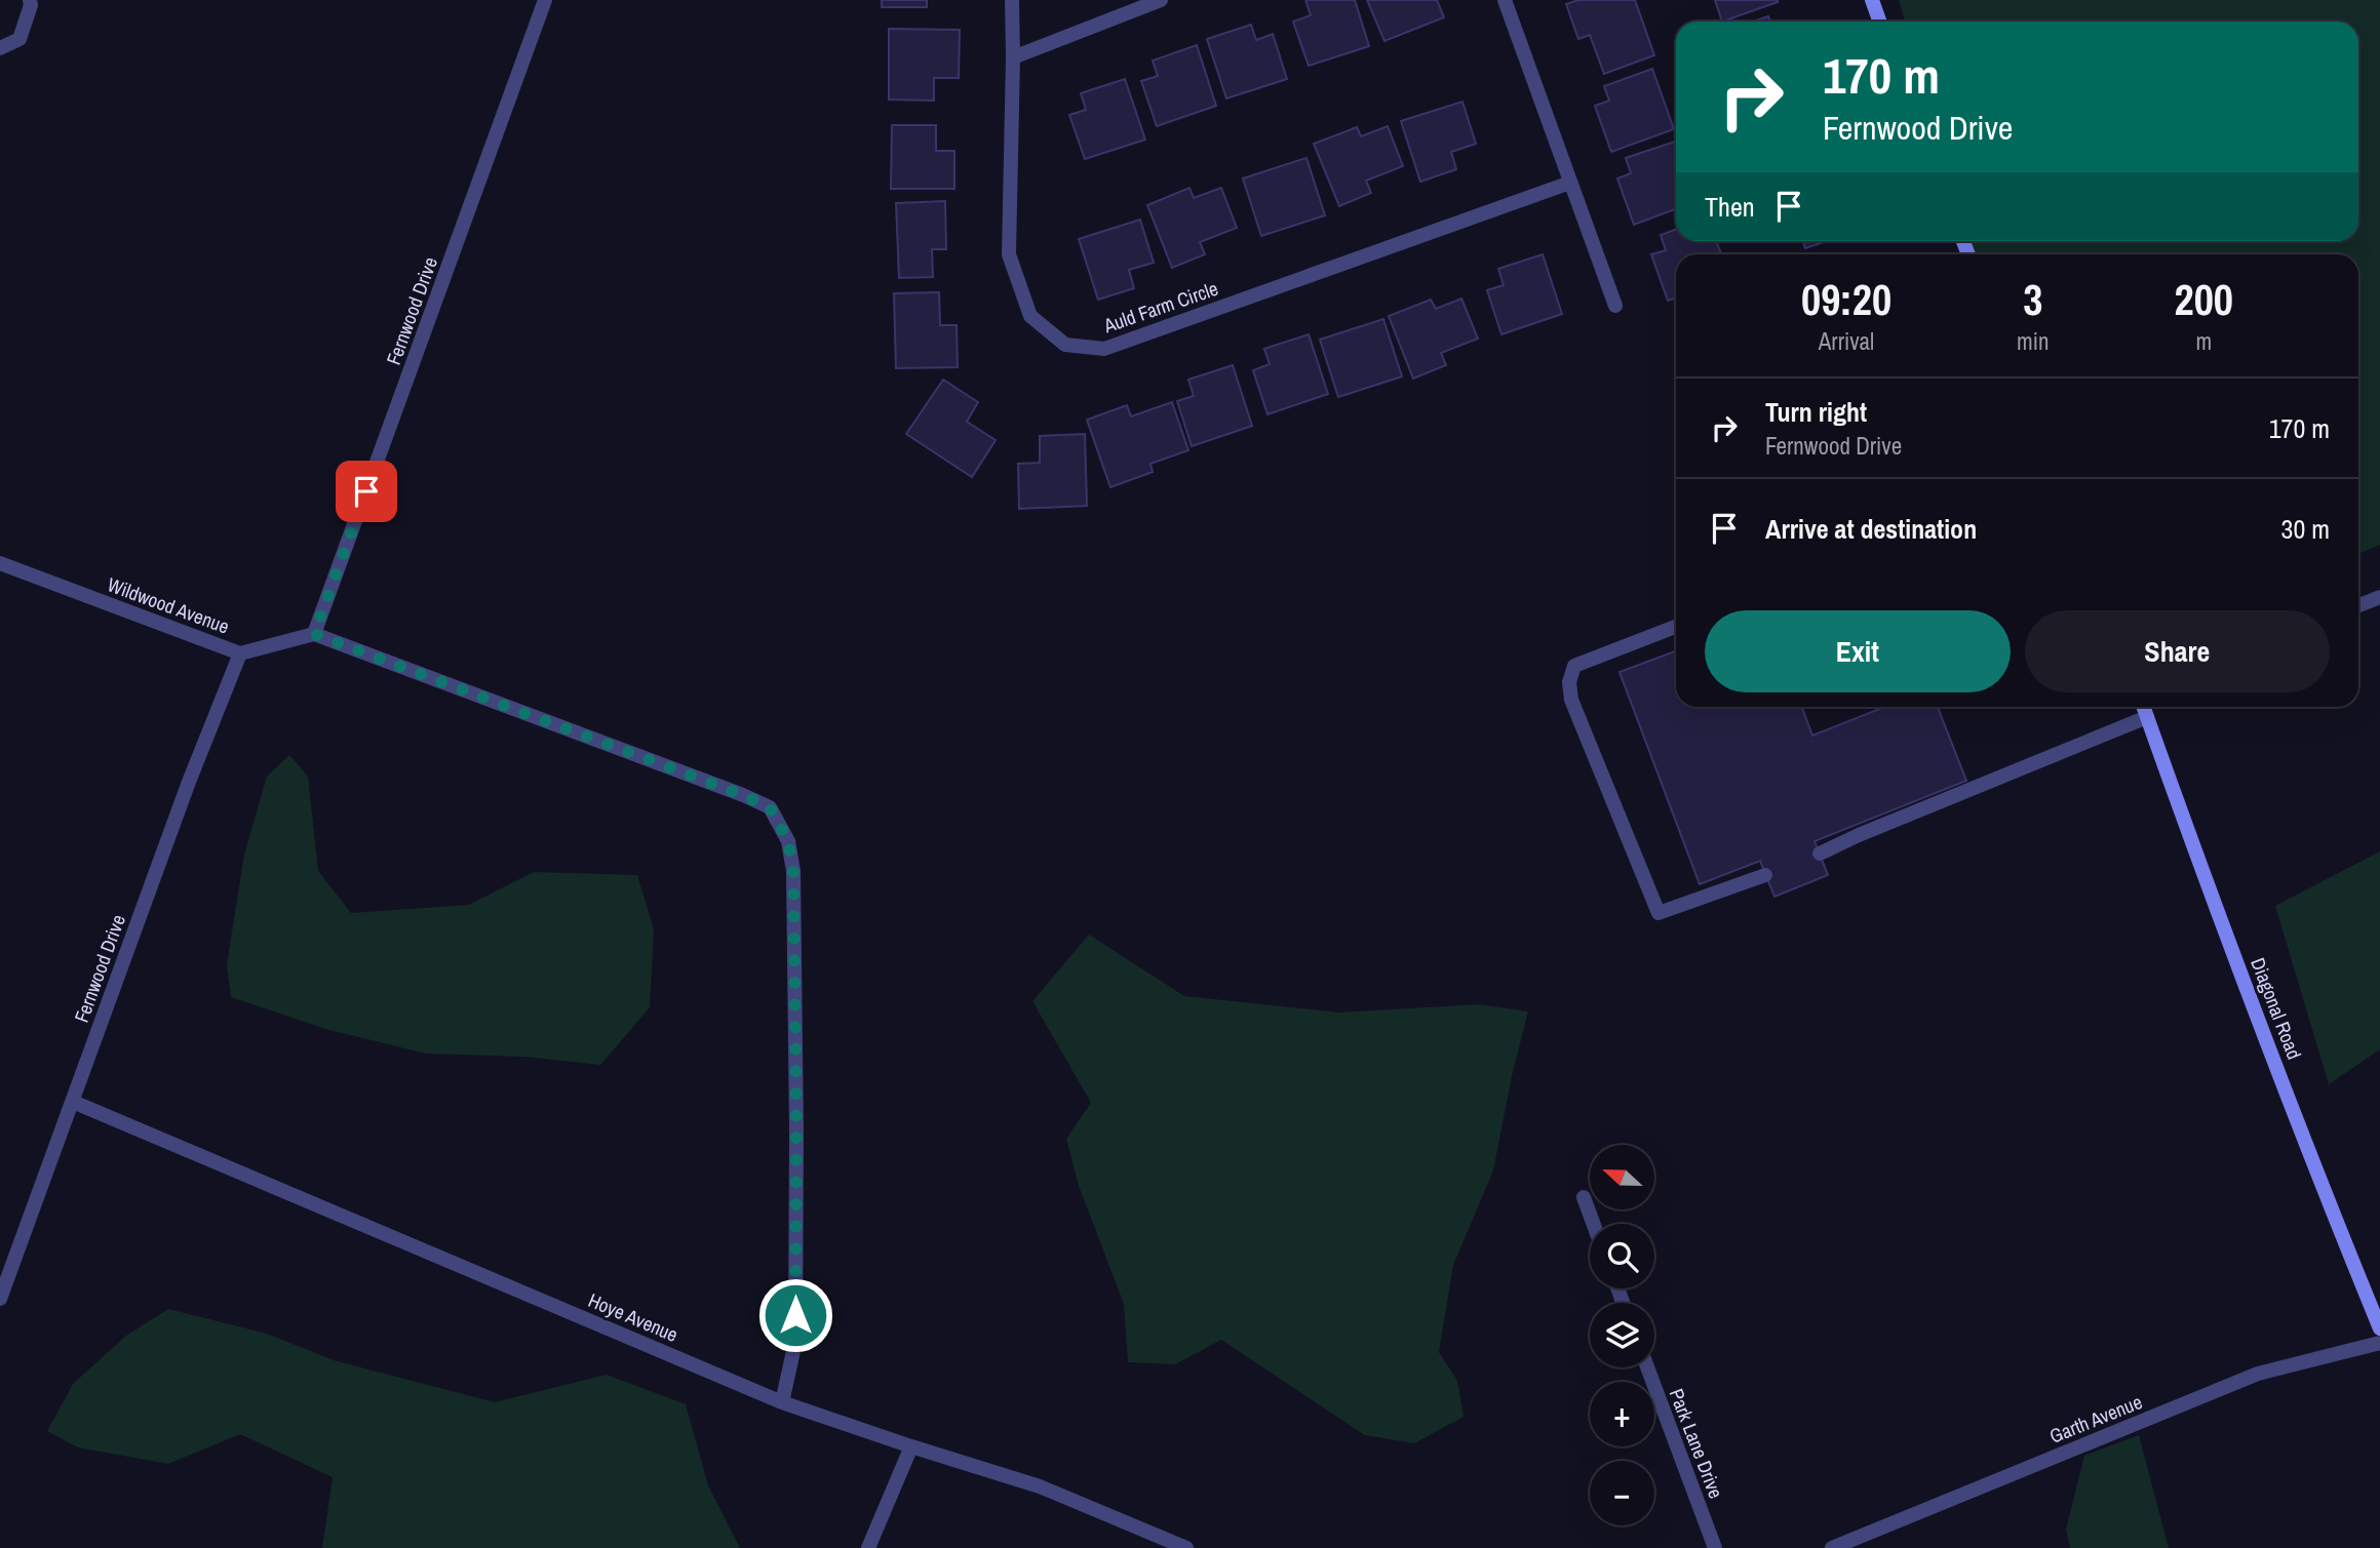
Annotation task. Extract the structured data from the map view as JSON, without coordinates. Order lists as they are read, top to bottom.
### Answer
{
  "streets": {
    "street": [
      "Auld Farm Circle",
      "Fernwood Drive",
      "Wildwood Avenue",
      "Diagonal Road",
      "Hoye Avenue",
      "Garth Avenue",
      "Park Lane Drive"
    ]
  },
  "crossings": [
    ["Fernwood Drive", "Wildwood Avenue"],
    ["Fernwood Drive", "Hoye Avenue"]
  ],
  "north": "left",
  "page": {
    "turn": ["170 m", "Fernwood Drive"],
    "then": "Then",
    "eta": [
      "09:20",
      "Arrival",
      "3",
      "min",
      "200",
      "m"
    ],
    "list": [
      {
        "name": "Turn right",
        "note": "Fernwood Drive",
        "value": "170 m"
      },
      {
        "name": "Arrive at destination",
        "value": "30 m"
      }
    ],
    "buttons": ["Exit", "Share"],
    "map_buttons": ["+", "−"]
  }
}
